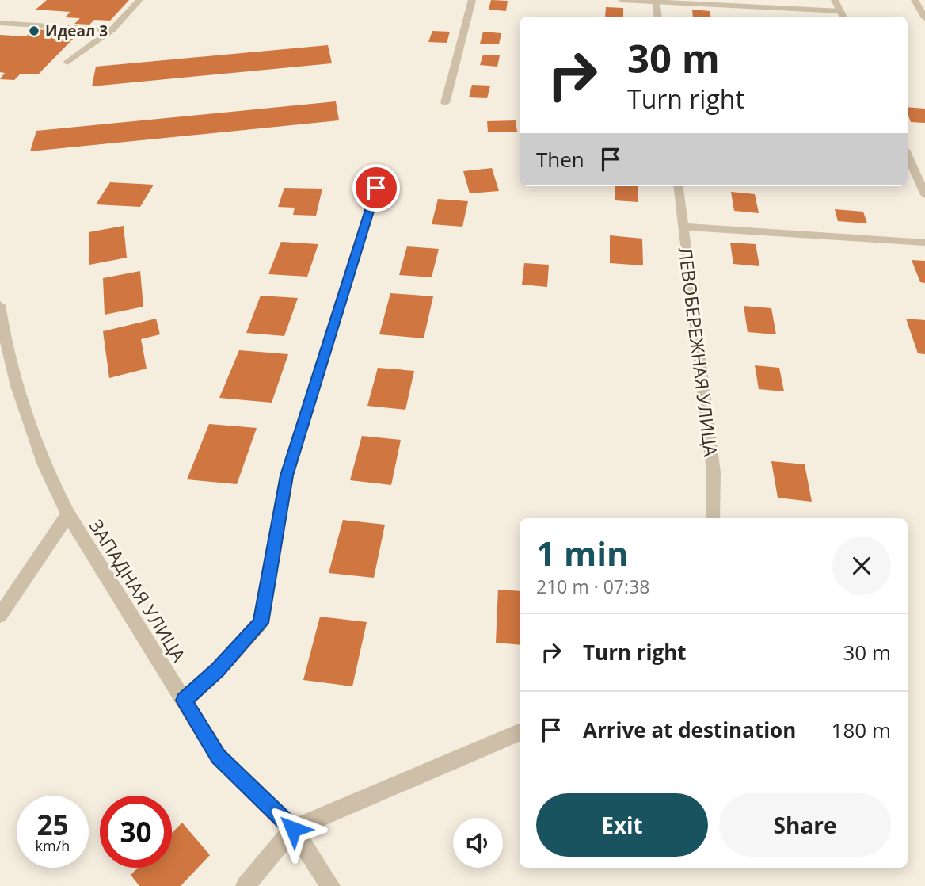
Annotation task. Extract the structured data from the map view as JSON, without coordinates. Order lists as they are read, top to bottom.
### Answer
{
  "streets": {
    "street": ["ЛЕВОБЕРЕЖНАЯ УЛИЦА", "ЗАПАДНАЯ УЛИЦА"]
  },
  "places": ["Идеал 3"],
  "page": {
    "turn": ["30 m", "Turn right"],
    "then": "Then",
    "heading": ["1 min", "210 m · 07:38"],
    "list": [
      {
        "name": "Turn right",
        "value": "30 m"
      },
      {
        "name": "Arrive at destination",
        "value": "180 m"
      }
    ],
    "buttons": ["Exit", "Share"],
    "speed": "25 km/h",
    "limit": "30"
  }
}
